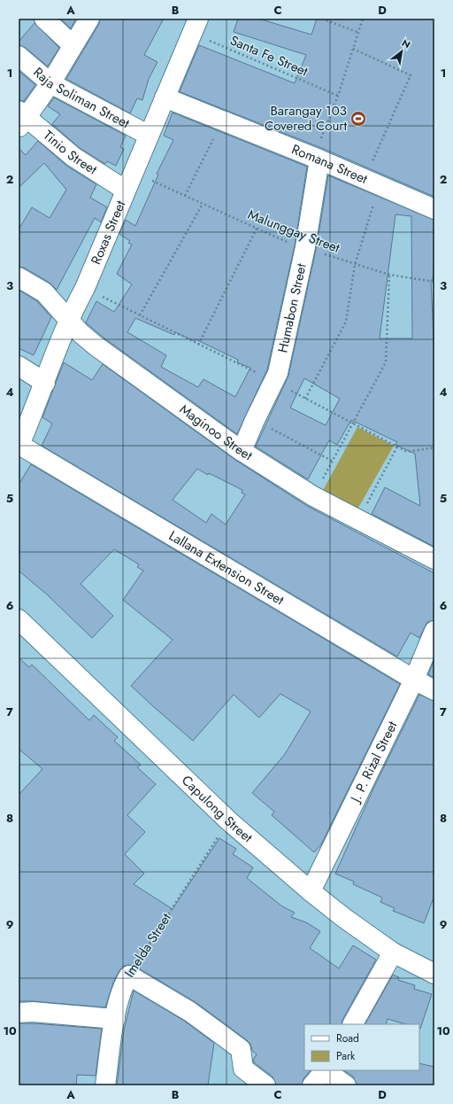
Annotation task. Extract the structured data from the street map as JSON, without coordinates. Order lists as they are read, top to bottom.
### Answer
{
  "streets": {
    "street": [
      "Raja Soliman Street",
      "Tinio Street",
      "Romana Street",
      "Roxas Street",
      "Humabon Street",
      "Maginoo Street",
      "Lallana Extension Street",
      "J. P. Rizal Street",
      "Capulong Street",
      "Imelda Street"
    ],
    "path": ["Santa Fe Street", "Malunggay Street"]
  },
  "crossings": [
    ["Santa Fe Street", "Roxas Street"],
    ["Raja Soliman Street", "Roxas Street"],
    ["Tinio Street", "Roxas Street"],
    ["Romana Street", "Roxas Street"],
    ["Romana Street", "Humabon Street"],
    ["Malunggay Street", "Roxas Street"],
    ["Malunggay Street", "Humabon Street"],
    ["Roxas Street", "Maginoo Street"],
    ["Roxas Street", "Lallana Extension Street"],
    ["Humabon Street", "Maginoo Street"],
    ["Lallana Extension Street", "J. P. Rizal Street"],
    ["J. P. Rizal Street", "Capulong Street"],
    ["Capulong Street", "Imelda Street"]
  ],
  "places": {
    "sports": ["Barangay 103 Covered Court"]
  },
  "legend": ["Road", "Park"],
  "north": "top right",
  "grid": {
    "columns": [
      "A",
      "B",
      "C",
      "D"
    ],
    "rows": [
      "1",
      "2",
      "3",
      "4",
      "5",
      "6",
      "7",
      "8",
      "9",
      "10"
    ]
  }
}
